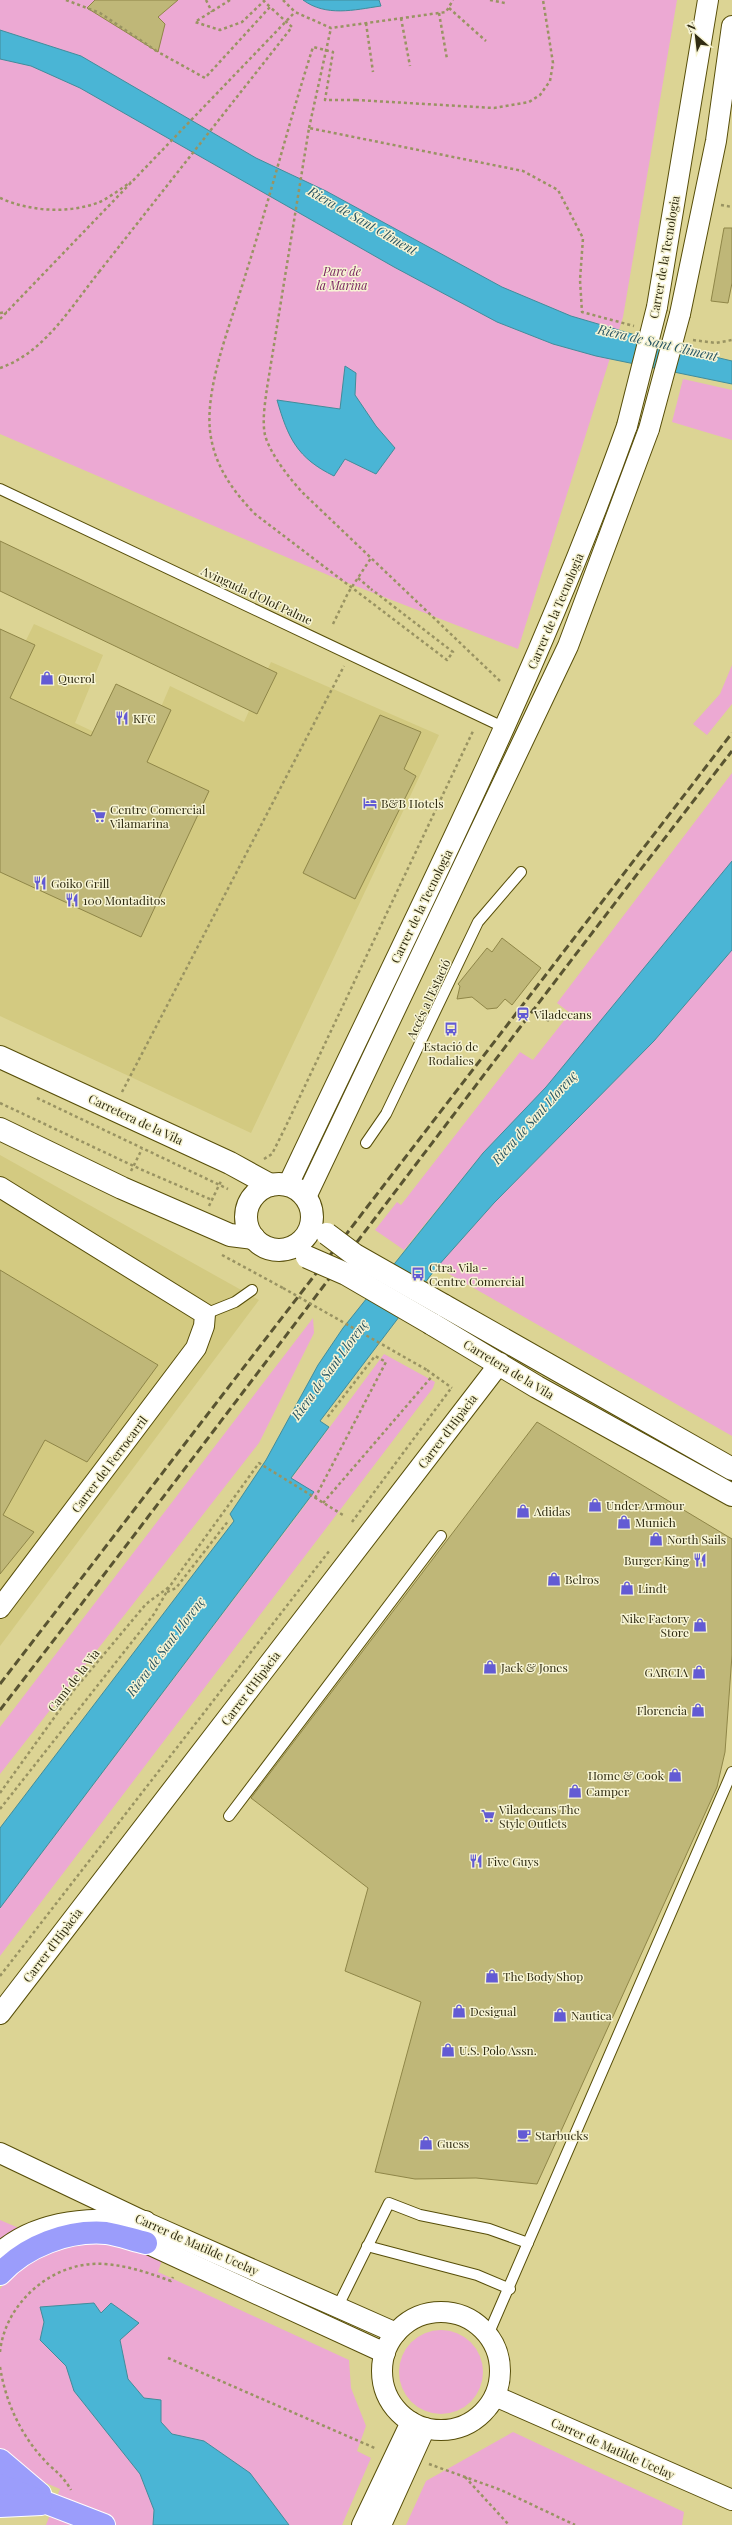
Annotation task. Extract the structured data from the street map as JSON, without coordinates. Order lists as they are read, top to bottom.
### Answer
{
  "streets": {
    "street": [
      "Carrer de la Tecnologia",
      "Carretera de la Vila",
      "Carrer d'Hipàcia",
      "Carrer del Ferrocarril",
      "Carrer de Matilde Ucelay"
    ],
    "lane": ["Avinguda d'Olof Palme", "Accés a l'Estació"],
    "path": ["Camí de la Via"]
  },
  "crossings": [
    ["Carrer de la Tecnologia", "Avinguda d'Olof Palme"],
    ["Carrer de la Tecnologia", "Carretera de la Vila"],
    ["Carretera de la Vila", "Carrer d'Hipàcia"]
  ],
  "water": ["Riera de Sant Climent", "Riera de Sant Llorenç"],
  "parks": ["Parc de la Marina"],
  "places": {
    "shop": [
      "Querol",
      "Under Armour",
      "Adidas",
      "Munich",
      "North Sails",
      "Belros",
      "Lindt",
      "Nike Factory Store",
      "Jack & Jones",
      "GARCIA",
      "Florencia",
      "Home & Cook",
      "Camper",
      "The Body Shop",
      "Desigual",
      "Nautica",
      "U.S. Polo Assn.",
      "Guess"
    ],
    "restaurant": [
      "KFC",
      "Goiko Grill",
      "100 Montaditos",
      "Burger King",
      "Five Guys"
    ],
    "hotel": ["B&B Hotels"],
    "supermarket": ["Centre Comercial Vilamarina", "Viladecans The Style Outlets"],
    "station": ["Viladecans"],
    "bus stop": ["Estació de Rodalies", "Ctra. Vila - Centre Comercial"],
    "cafe": ["Starbucks"]
  },
  "north": "top left"
}
